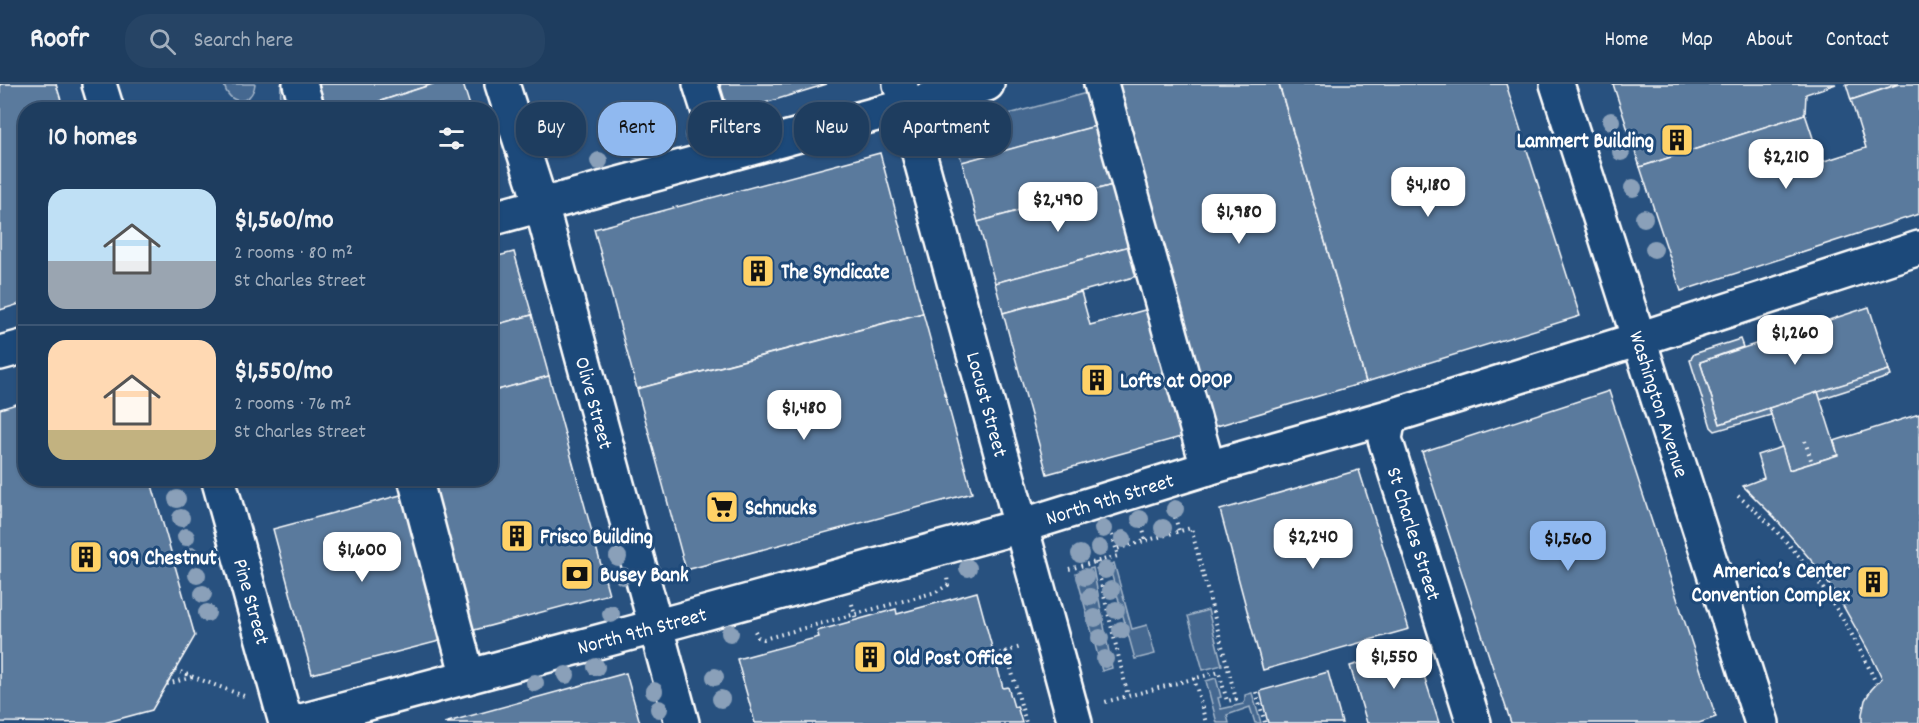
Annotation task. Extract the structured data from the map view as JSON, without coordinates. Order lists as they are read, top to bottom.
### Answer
{
  "streets": {
    "street": [
      "Olive Street",
      "Locust Street",
      "Washington Avenue",
      "North 9th Street",
      "St Charles Street",
      "Pine Street"
    ]
  },
  "crossings": [
    ["Olive Street", "North 9th Street"],
    ["Locust Street", "North 9th Street"],
    ["Washington Avenue", "North 9th Street"],
    ["North 9th Street", "St Charles Street"]
  ],
  "places": {
    "building": [
      "Lammert Building",
      "The Syndicate",
      "Lofts at OPOP",
      "Frisco Building",
      "909 Chestnut",
      "America’s Center Convention Complex",
      "Old Post Office"
    ],
    "supermarket": ["Schnucks"],
    "bank": ["Busey Bank"]
  },
  "page": {
    "header": "Roofr",
    "search": "Search here",
    "nav": [
      "Home",
      "Map",
      "About",
      "Contact"
    ],
    "chip": [
      "Buy",
      "Rent",
      "Filters",
      "New",
      "Apartment"
    ],
    "heading": "10 homes",
    "price": [
      "$2,210",
      "$4,180",
      "$2,490",
      "$1,980",
      "$1,260",
      "$1,480",
      "$2,240",
      "$1,560",
      "$1,600",
      "$1,550"
    ],
    "list": [
      {
        "name": "$1,560/mo",
        "note": "2 rooms · 80 m² · St Charles Street"
      },
      {
        "name": "$1,550/mo",
        "note": "2 rooms · 76 m² · St Charles Street"
      }
    ]
  }
}
